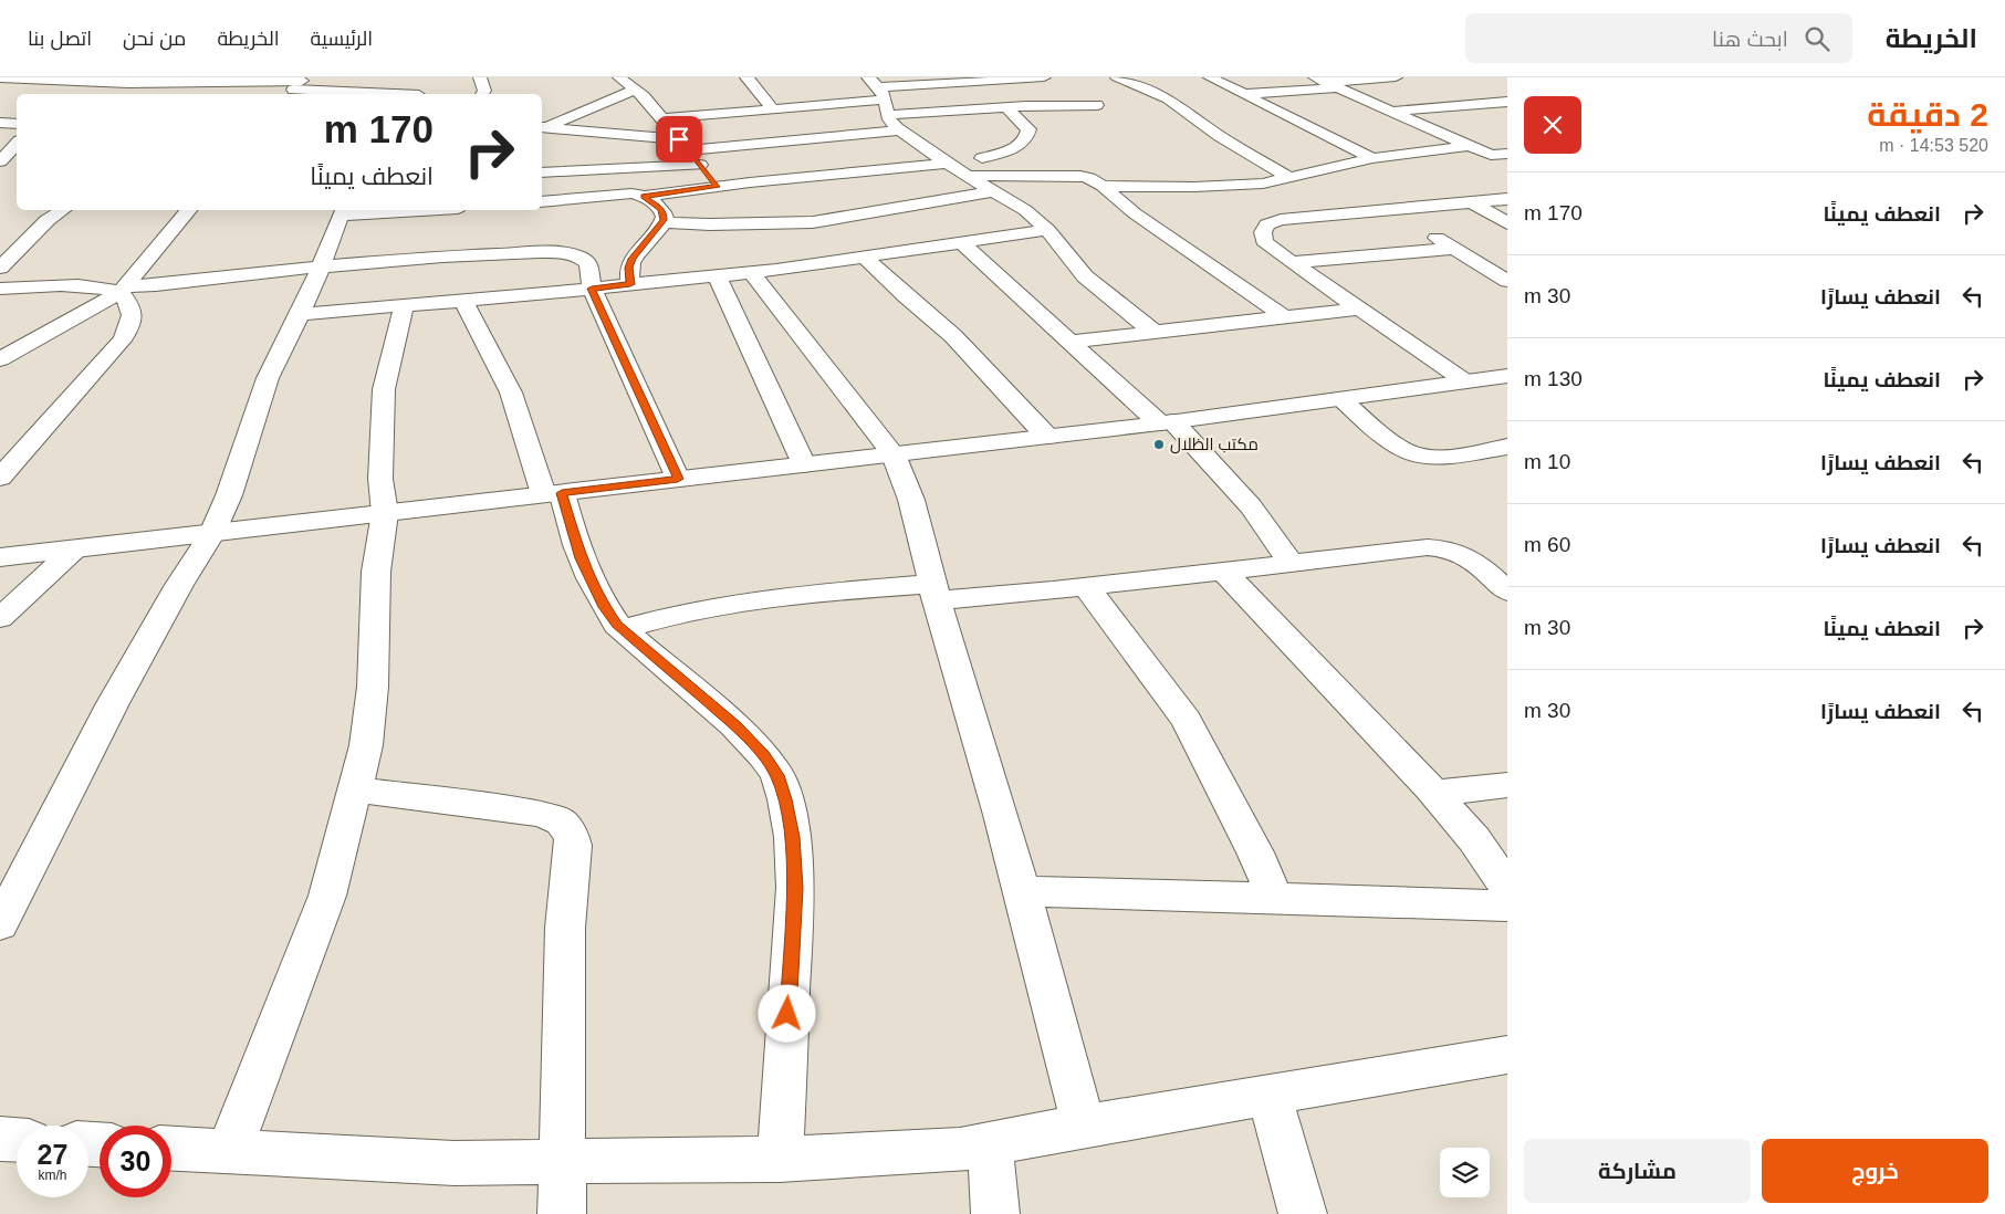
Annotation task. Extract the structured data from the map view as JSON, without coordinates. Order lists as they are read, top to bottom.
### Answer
{
  "places": ["مكتب الظلال"],
  "page": {
    "header": "الخريطة",
    "search": "ابحث هنا",
    "nav": [
      "الرئيسية",
      "الخريطة",
      "من نحن",
      "اتصل بنا"
    ],
    "heading": ["2 دقيقة", "520 m · 14:53"],
    "turn": ["170 m", "انعطف يمينًا"],
    "list": [
      {
        "name": "انعطف يمينًا",
        "value": "170 m"
      },
      {
        "name": "انعطف يسارًا",
        "value": "30 m"
      },
      {
        "name": "انعطف يمينًا",
        "value": "130 m"
      },
      {
        "name": "انعطف يسارًا",
        "value": "10 m"
      },
      {
        "name": "انعطف يسارًا",
        "value": "60 m"
      },
      {
        "name": "انعطف يمينًا",
        "value": "30 m"
      },
      {
        "name": "انعطف يسارًا",
        "value": "30 m"
      }
    ],
    "speed": "27 km/h",
    "limit": "30",
    "buttons": ["خروج", "مشاركة"]
  }
}
